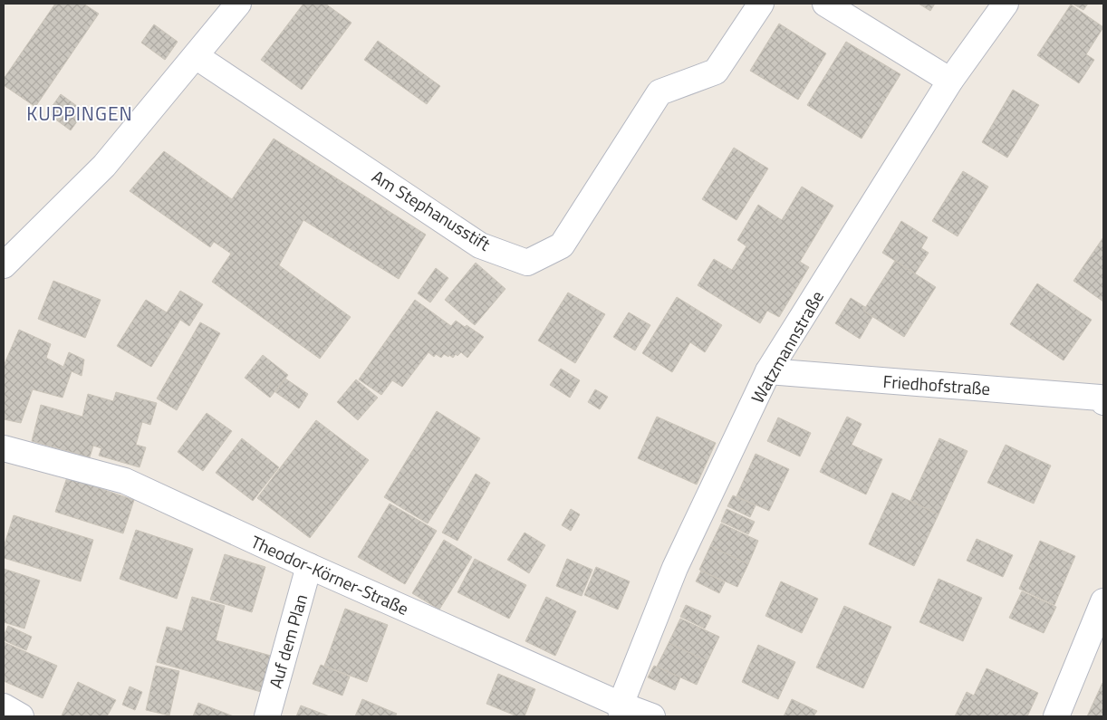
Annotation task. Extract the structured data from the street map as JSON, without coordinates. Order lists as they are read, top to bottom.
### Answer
{
  "streets": {
    "street": [
      "Am Stephanusstift",
      "Watzmannstraße",
      "Friedhofstraße",
      "Theodor-Körner-Straße",
      "Auf dem Plan"
    ]
  },
  "crossings": [
    ["Watzmannstraße", "Friedhofstraße"],
    ["Watzmannstraße", "Theodor-Körner-Straße"],
    ["Theodor-Körner-Straße", "Auf dem Plan"]
  ],
  "districts": ["KUPPINGEN"]
}
